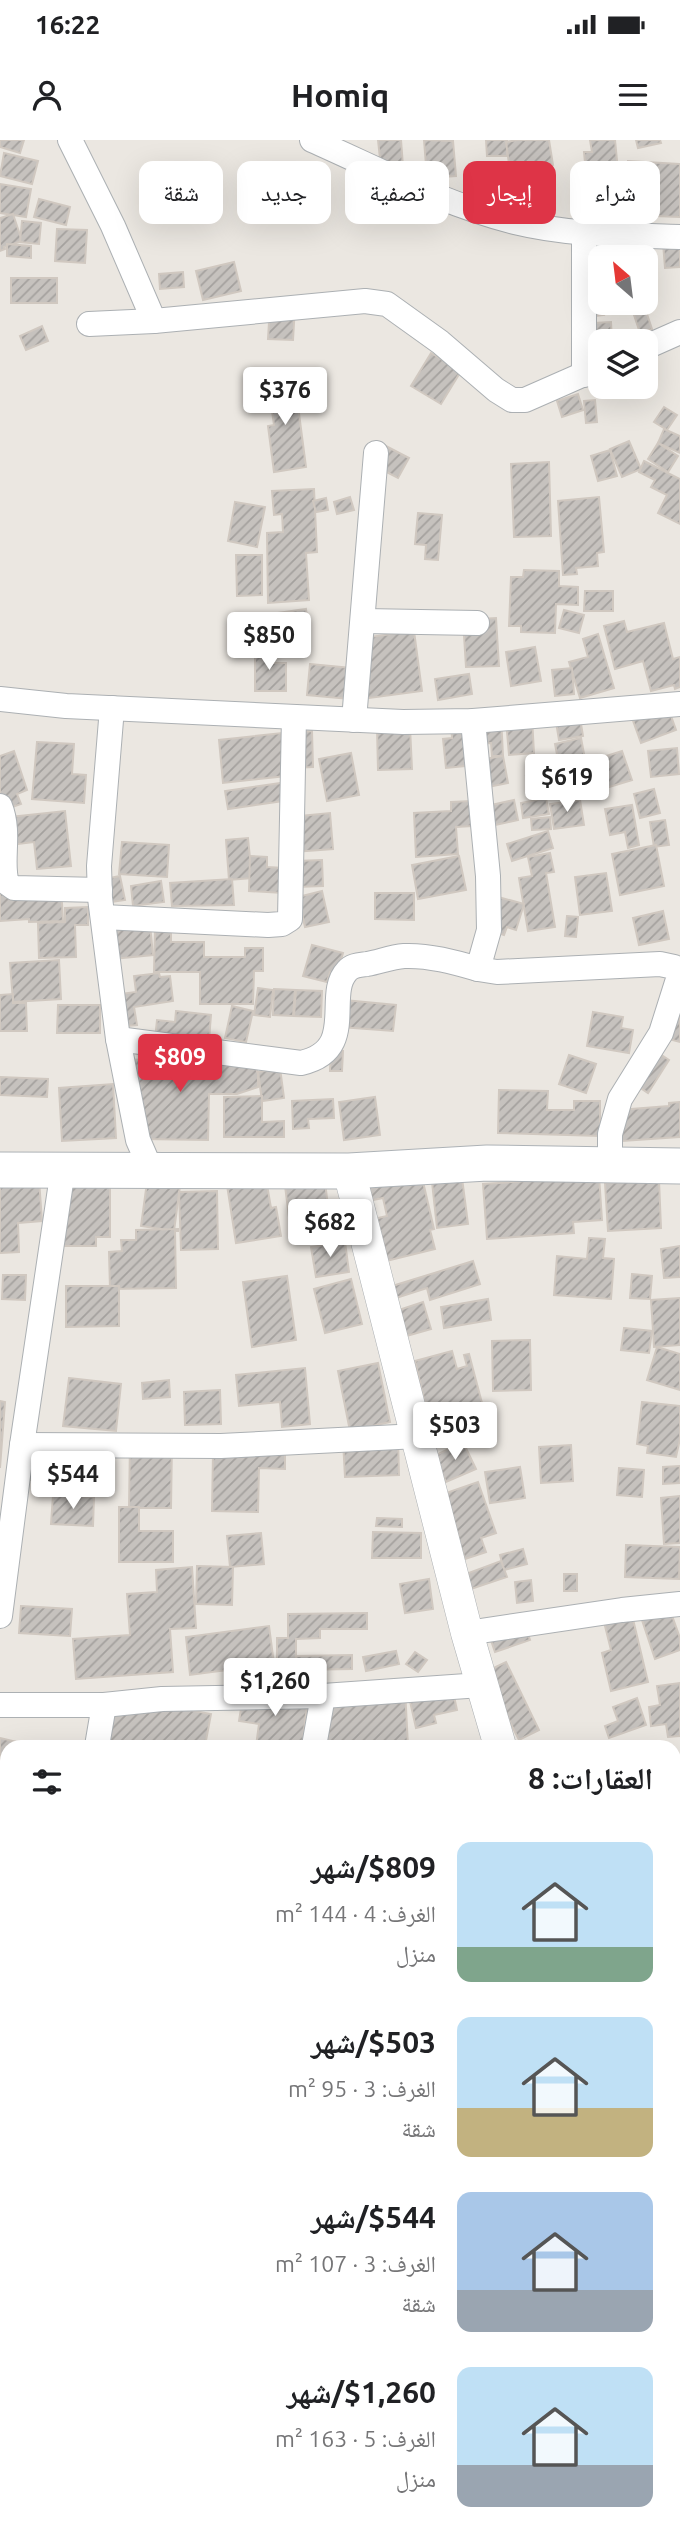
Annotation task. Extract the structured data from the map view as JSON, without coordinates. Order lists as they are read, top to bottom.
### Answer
{
  "north": "top left",
  "page": {
    "status": "16:22",
    "header": "Homiq",
    "chip": [
      "شراء",
      "إيجار",
      "تصفية",
      "جديد",
      "شقة"
    ],
    "price": [
      "$376",
      "$850",
      "$619",
      "$809",
      "$682",
      "$503",
      "$544",
      "$1,260"
    ],
    "heading": "العقارات: 8",
    "list": [
      {
        "name": "$809/شهر",
        "note": "الغرف: 4 · 144 m² · منزل"
      },
      {
        "name": "$503/شهر",
        "note": "الغرف: 3 · 95 m² · شقة"
      },
      {
        "name": "$544/شهر",
        "note": "الغرف: 3 · 107 m² · شقة"
      },
      {
        "name": "$1,260/شهر",
        "note": "الغرف: 5 · 163 m² · منزل"
      }
    ]
  }
}
